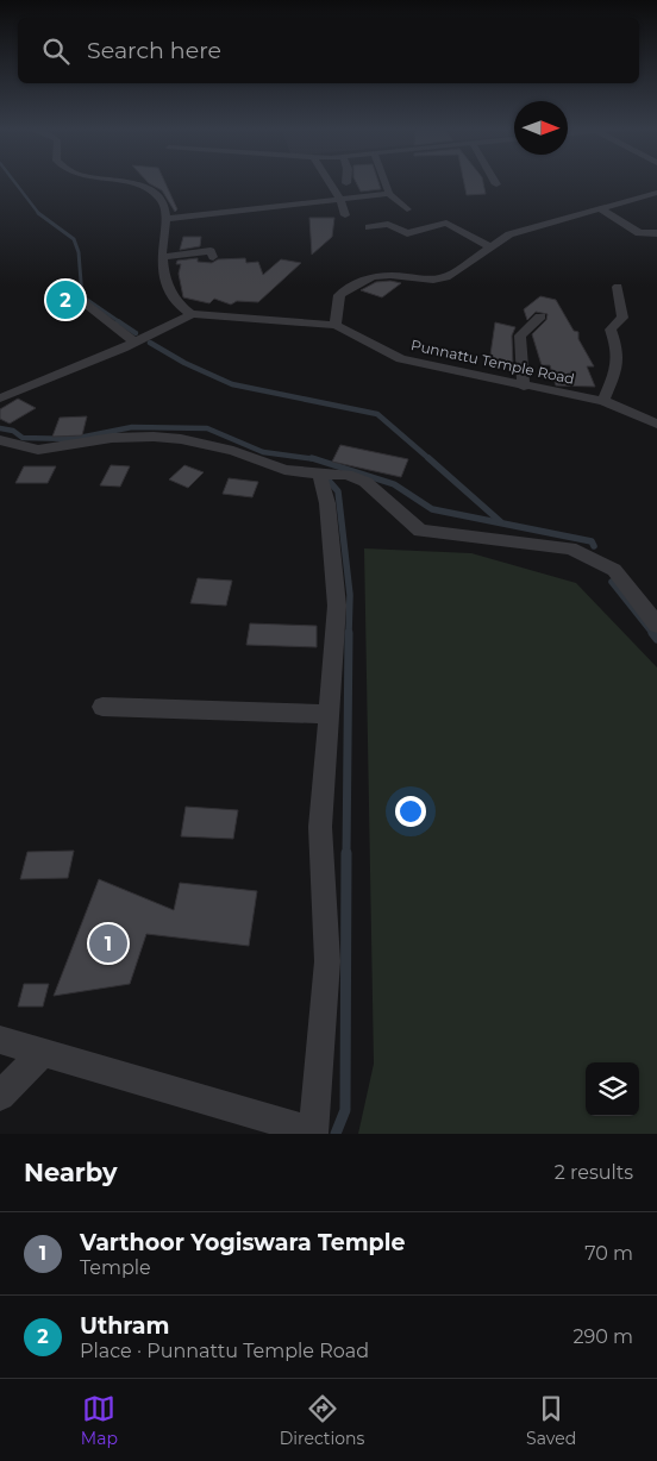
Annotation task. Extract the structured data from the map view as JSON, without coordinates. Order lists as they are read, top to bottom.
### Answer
{
  "streets": {
    "street": ["Punnattu Temple Road"]
  },
  "north": "right",
  "page": {
    "search": "Search here",
    "pins": ["2", "1"],
    "heading": ["Nearby", "2 results"],
    "list": [
      {
        "mark": "1",
        "name": "Varthoor Yogiswara Temple",
        "note": "Temple",
        "value": "70 m"
      },
      {
        "mark": "2",
        "name": "Uthram",
        "note": "Place · Punnattu Temple Road",
        "value": "290 m"
      }
    ],
    "nav": ["Map", "Directions", "Saved"]
  }
}
